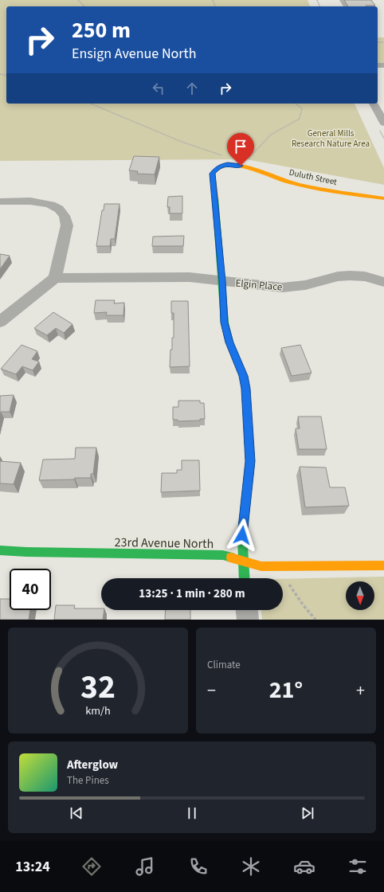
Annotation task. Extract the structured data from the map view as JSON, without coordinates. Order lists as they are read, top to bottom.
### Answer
{
  "streets": {
    "street": ["Duluth Street", "Elgin Place", "23rd Avenue North"]
  },
  "crossings": [
    ["Duluth Street", "Elgin Place"]
  ],
  "parks": ["General Mills Research Nature Area"],
  "north": "bottom",
  "page": {
    "turn": ["250 m", "Ensign Avenue North"],
    "limit": "40",
    "trip": "13:25 · 1 min · 280 m",
    "tile": "Climate",
    "heat": ["−", "21°", "+"],
    "song": ["Afterglow", "The Pines"],
    "tabs": "13:24",
    "gauge": ["32", "km/h"]
  }
}
